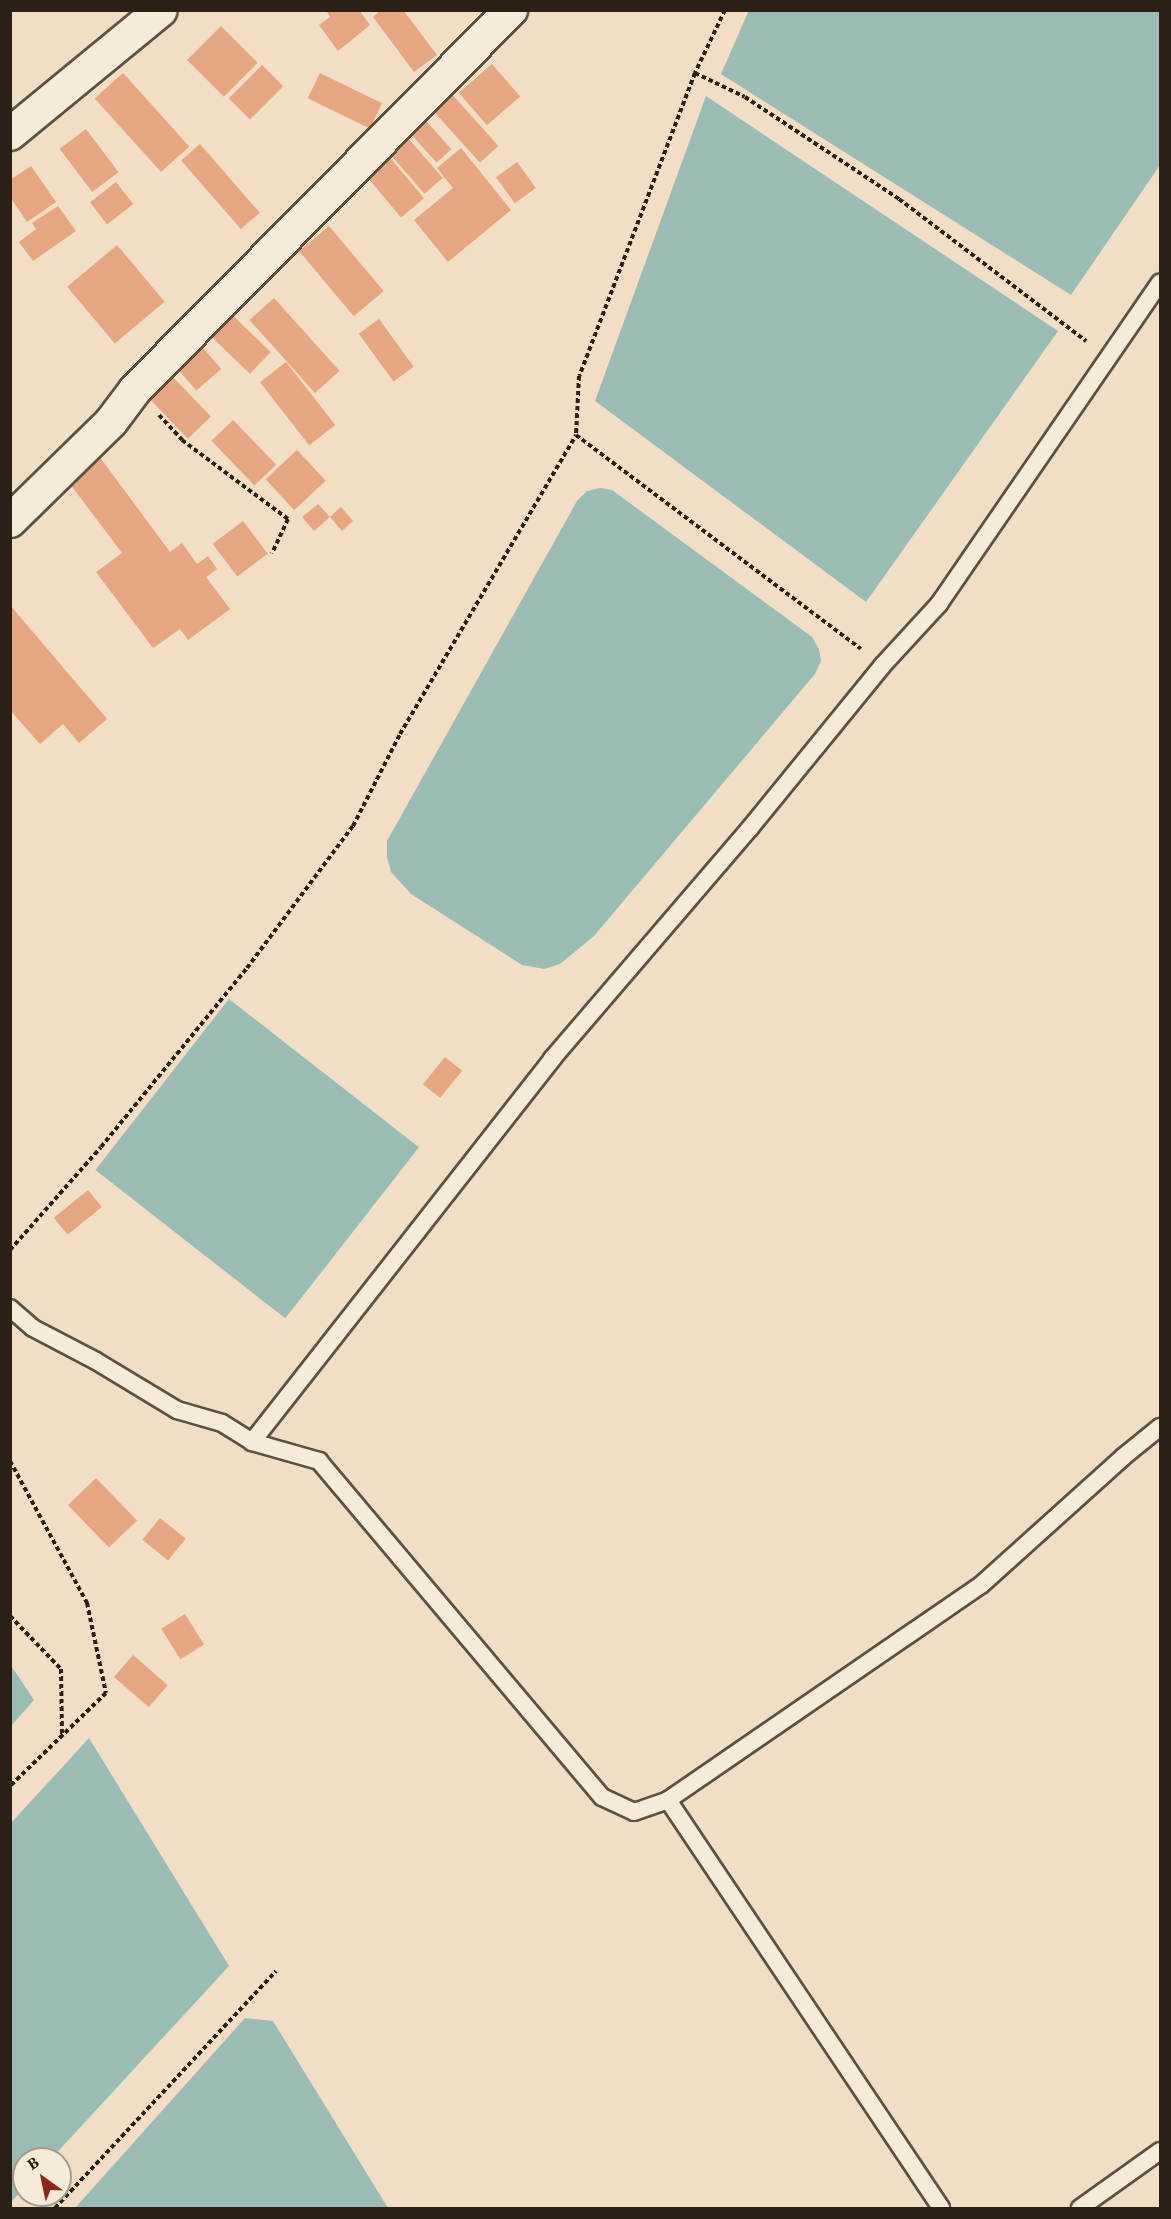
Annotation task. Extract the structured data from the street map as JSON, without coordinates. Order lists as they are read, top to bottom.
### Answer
{
  "north": "top left"
}
